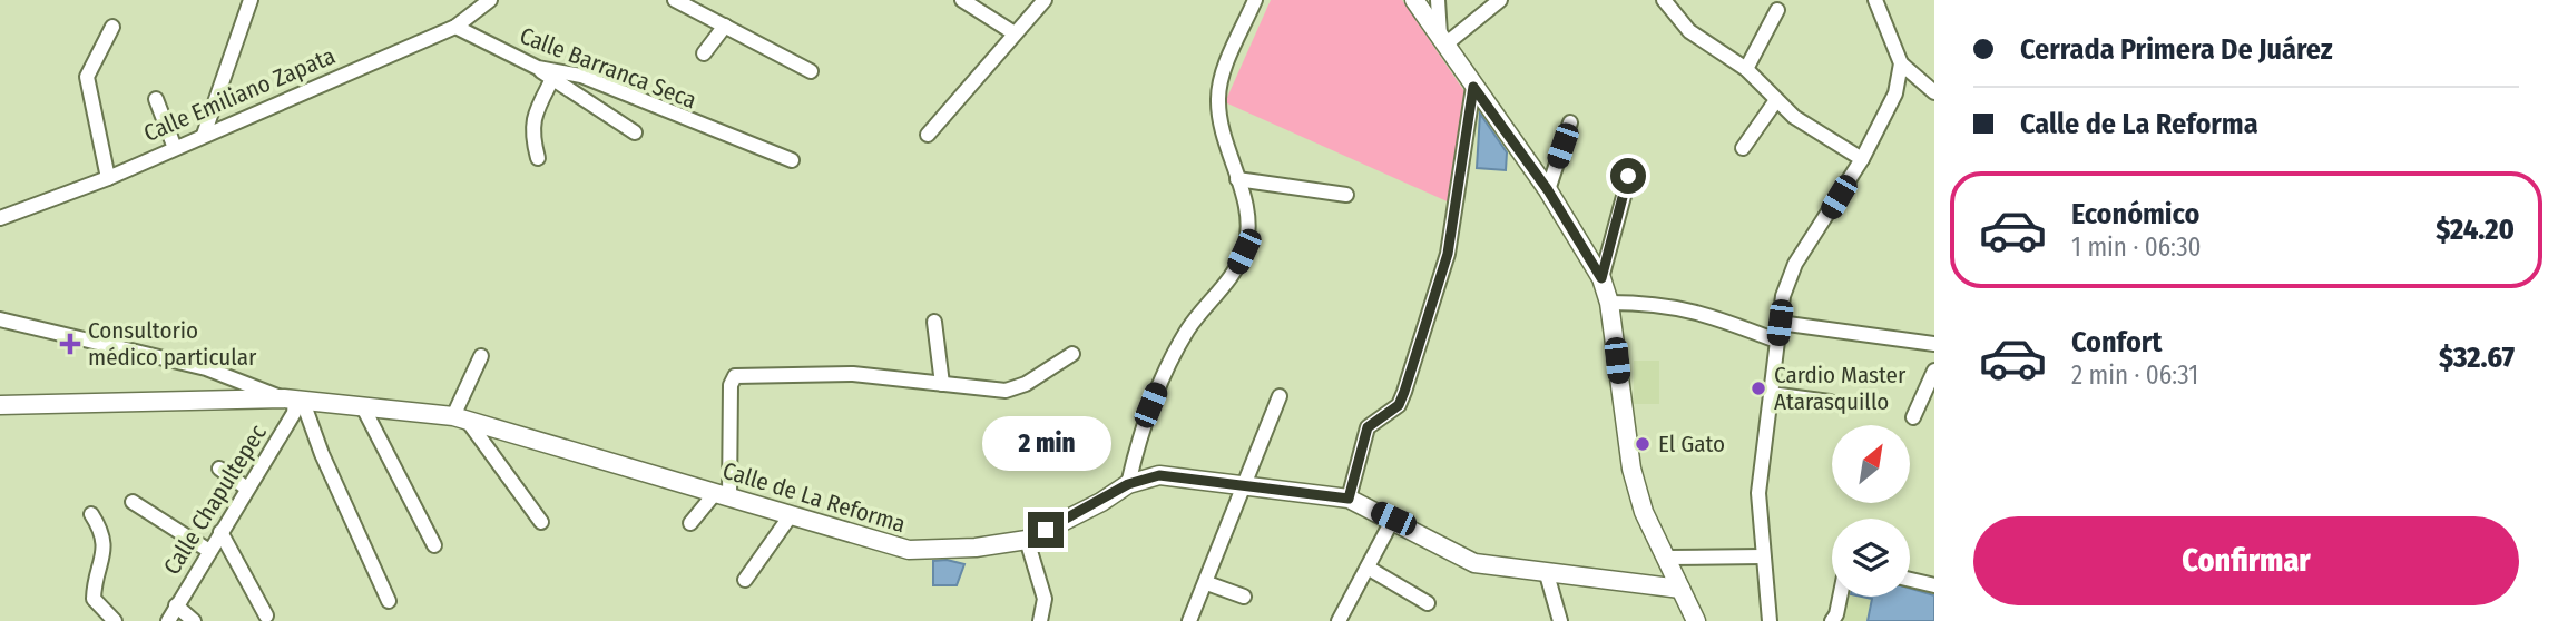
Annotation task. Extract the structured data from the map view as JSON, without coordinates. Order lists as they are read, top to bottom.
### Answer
{
  "streets": {
    "street": [
      "Calle Barranca Seca",
      "Calle Emiliano Zapata",
      "Calle de La Reforma",
      "Calle Chapultepec"
    ]
  },
  "crossings": [
    ["Calle Barranca Seca", "Calle Emiliano Zapata"],
    ["Calle de La Reforma", "Calle Chapultepec"]
  ],
  "places": {
    "health": ["Consultorio médico particular"],
    "other": ["Cardio Master Atarasquillo", "El Gato"]
  },
  "north": "top right",
  "page": {
    "banner": ["Cerrada Primera De Juárez", "Calle de La Reforma"],
    "list": [
      {
        "name": "Económico",
        "note": "1 min · 06:30",
        "value": "$24.20"
      },
      {
        "name": "Confort",
        "note": "2 min · 06:31",
        "value": "$32.67"
      }
    ],
    "bubble": "2 min",
    "buttons": "Confirmar"
  }
}
